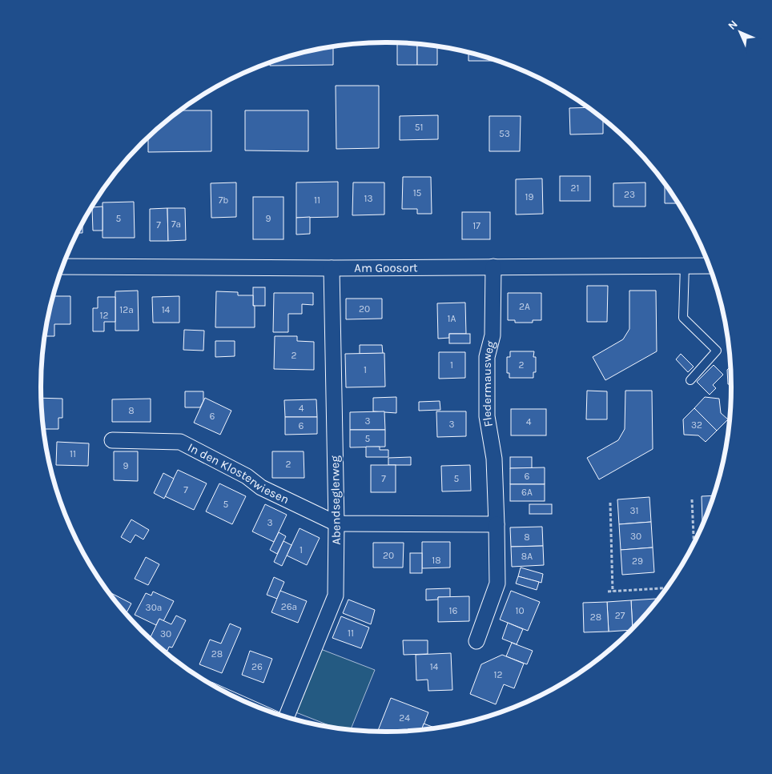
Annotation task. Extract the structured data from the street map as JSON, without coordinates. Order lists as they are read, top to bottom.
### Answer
{
  "streets": {
    "street": [
      "Am Goosort",
      "Fledermausweg",
      "In den Klosterwiesen",
      "Abendseglerweg"
    ]
  },
  "crossings": [
    ["Am Goosort", "Fledermausweg"],
    ["Am Goosort", "Abendseglerweg"],
    ["In den Klosterwiesen", "Abendseglerweg"]
  ],
  "house_numbers": [
    "51",
    "53",
    "21",
    "15",
    "23",
    "19",
    "13",
    "7b",
    "11",
    "5",
    "9",
    "7a",
    "7",
    "17",
    "2A",
    "20",
    "12a",
    "14",
    "12",
    "1A",
    "2",
    "1",
    "2",
    "1",
    "4",
    "8",
    "6",
    "3",
    "4",
    "3",
    "32",
    "6",
    "5",
    "11",
    "2",
    "9",
    "6",
    "7",
    "5",
    "7",
    "6A",
    "5",
    "31",
    "3",
    "30",
    "8",
    "1",
    "20",
    "8A",
    "18",
    "29",
    "26a",
    "30a",
    "16",
    "10",
    "27",
    "28",
    "11",
    "30",
    "28",
    "26",
    "14",
    "12",
    "24"
  ],
  "north": "top left"
}
